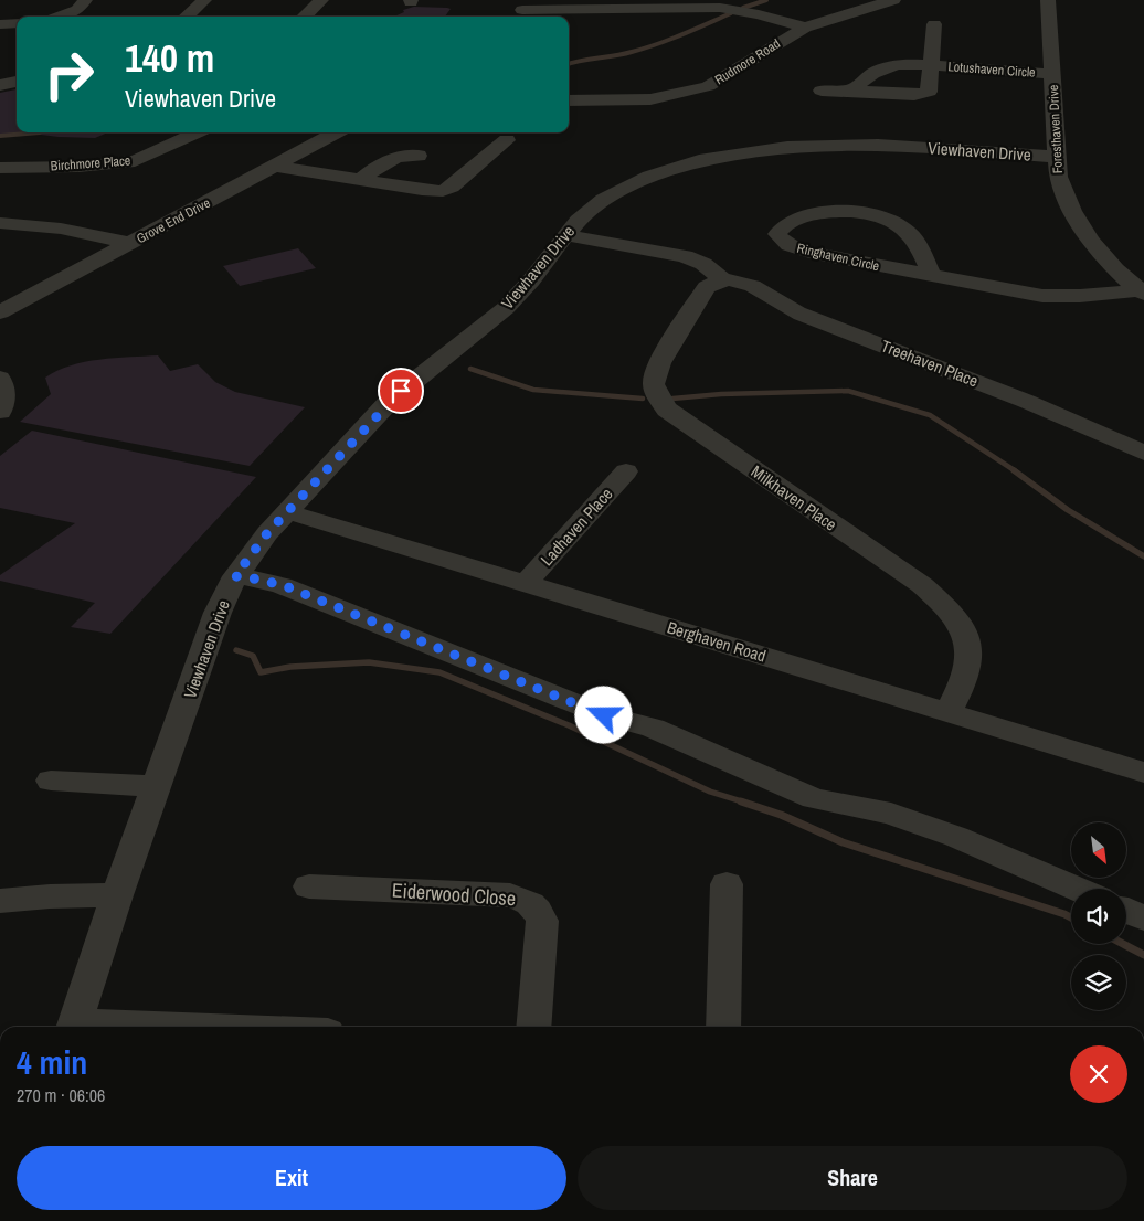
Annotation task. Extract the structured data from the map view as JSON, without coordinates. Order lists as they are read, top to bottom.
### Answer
{
  "streets": {
    "street": [
      "Rudmore Road",
      "Lotushaven Circle",
      "Foresthaven Drive",
      "Viewhaven Drive",
      "Birchmore Place",
      "Grove End Drive",
      "Ringhaven Circle",
      "Treehaven Place",
      "Milkhaven Place",
      "Ladhaven Place",
      "Berghaven Road",
      "Eiderwood Close"
    ]
  },
  "crossings": [
    ["Lotushaven Circle", "Foresthaven Drive"],
    ["Foresthaven Drive", "Viewhaven Drive"],
    ["Foresthaven Drive", "Ringhaven Circle"],
    ["Viewhaven Drive", "Berghaven Road"],
    ["Treehaven Place", "Milkhaven Place"],
    ["Milkhaven Place", "Berghaven Road"],
    ["Ladhaven Place", "Berghaven Road"]
  ],
  "north": "bottom right",
  "page": {
    "turn": ["140 m", "Viewhaven Drive"],
    "heading": ["4 min", "270 m · 06:06"],
    "buttons": ["Exit", "Share"]
  }
}
